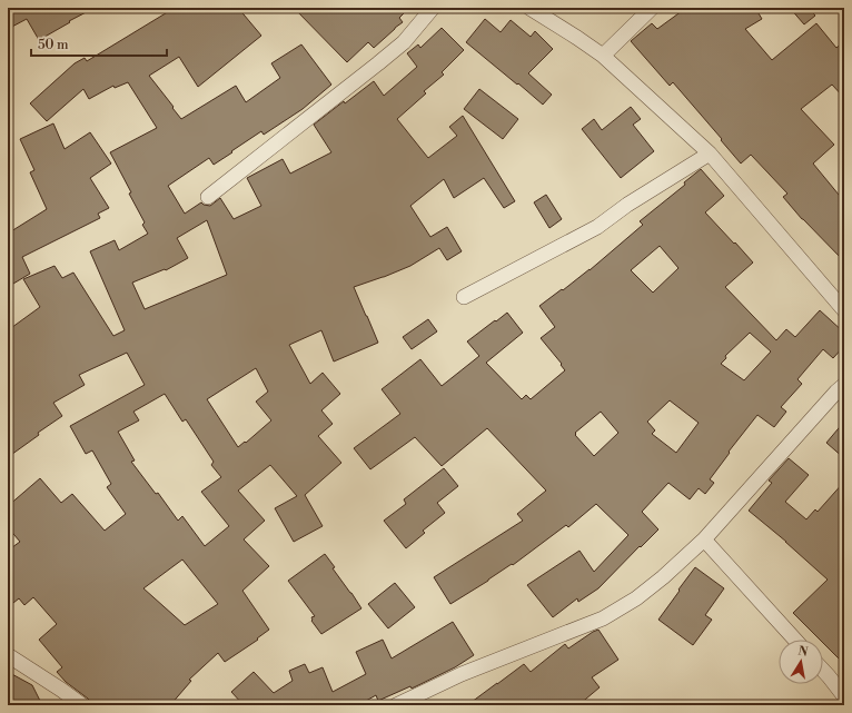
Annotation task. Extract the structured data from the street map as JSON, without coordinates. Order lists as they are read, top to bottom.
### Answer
{
  "scale_bar": "50 m",
  "north": "top"
}
